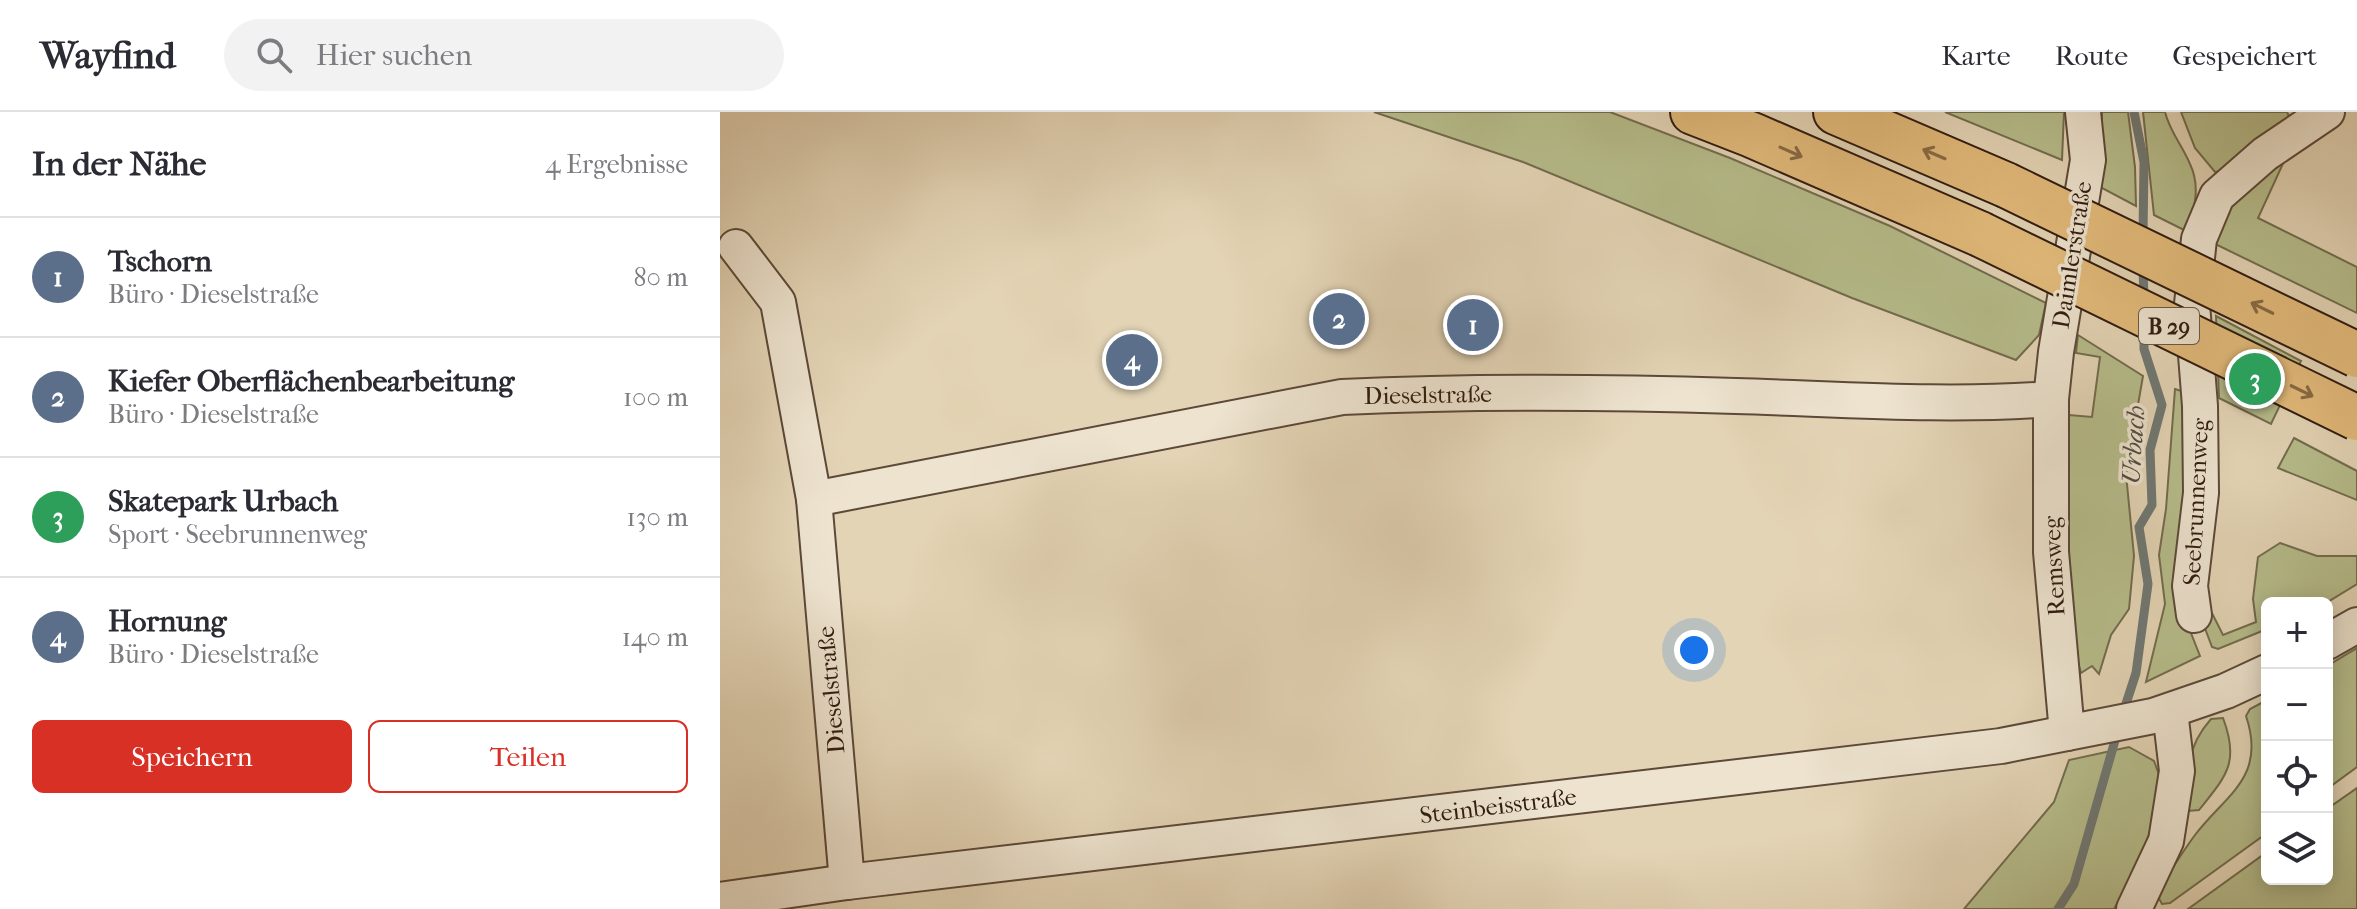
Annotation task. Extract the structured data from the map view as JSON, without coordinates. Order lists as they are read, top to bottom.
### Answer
{
  "streets": {
    "highway": ["B 29"],
    "street": [
      "Daimlerstraße",
      "Dieselstraße",
      "Seebrunnenweg",
      "Remsweg",
      "Steinbeisstraße"
    ]
  },
  "crossings": [
    ["Daimlerstraße", "Dieselstraße"],
    ["Daimlerstraße", "Remsweg"],
    ["Dieselstraße", "Remsweg"],
    ["Dieselstraße", "Steinbeisstraße"],
    ["Remsweg", "Steinbeisstraße"]
  ],
  "water": ["Urbach"],
  "page": {
    "header": "Wayfind",
    "search": "Hier suchen",
    "nav": ["Karte", "Route", "Gespeichert"],
    "heading": ["In der Nähe", "4 Ergebnisse"],
    "list": [
      {
        "mark": "1",
        "name": "Tschorn",
        "note": "Büro · Dieselstraße",
        "value": "80 m"
      },
      {
        "mark": "2",
        "name": "Kiefer Oberflächenbearbeitung",
        "note": "Büro · Dieselstraße",
        "value": "100 m"
      },
      {
        "mark": "3",
        "name": "Skatepark Urbach",
        "note": "Sport · Seebrunnenweg",
        "value": "130 m"
      },
      {
        "mark": "4",
        "name": "Hornung",
        "note": "Büro · Dieselstraße",
        "value": "140 m"
      }
    ],
    "pins": [
      "2",
      "1",
      "4",
      "3"
    ],
    "map_buttons": ["+", "−"],
    "buttons": ["Speichern", "Teilen"]
  }
}
